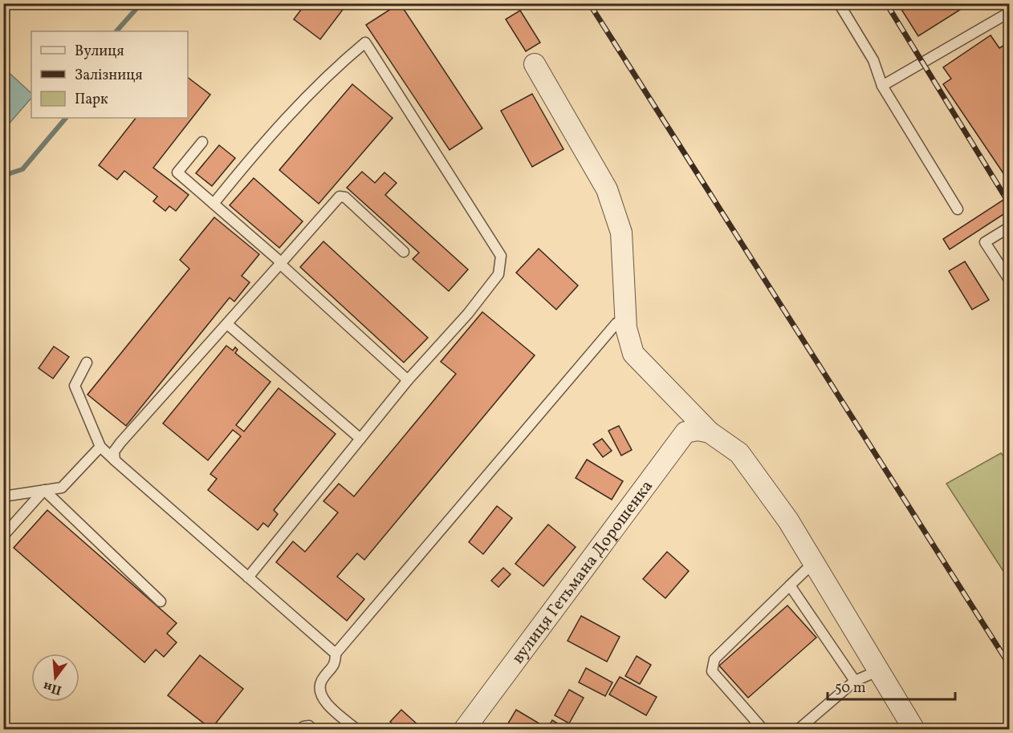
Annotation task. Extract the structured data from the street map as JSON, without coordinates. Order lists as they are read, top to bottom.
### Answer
{
  "streets": {
    "street": ["вулиця Гетьмана Дорошенка"]
  },
  "legend": ["Вулиця", "Залізниця", "Парк"],
  "scale_bar": "50 m",
  "north": "bottom"
}
